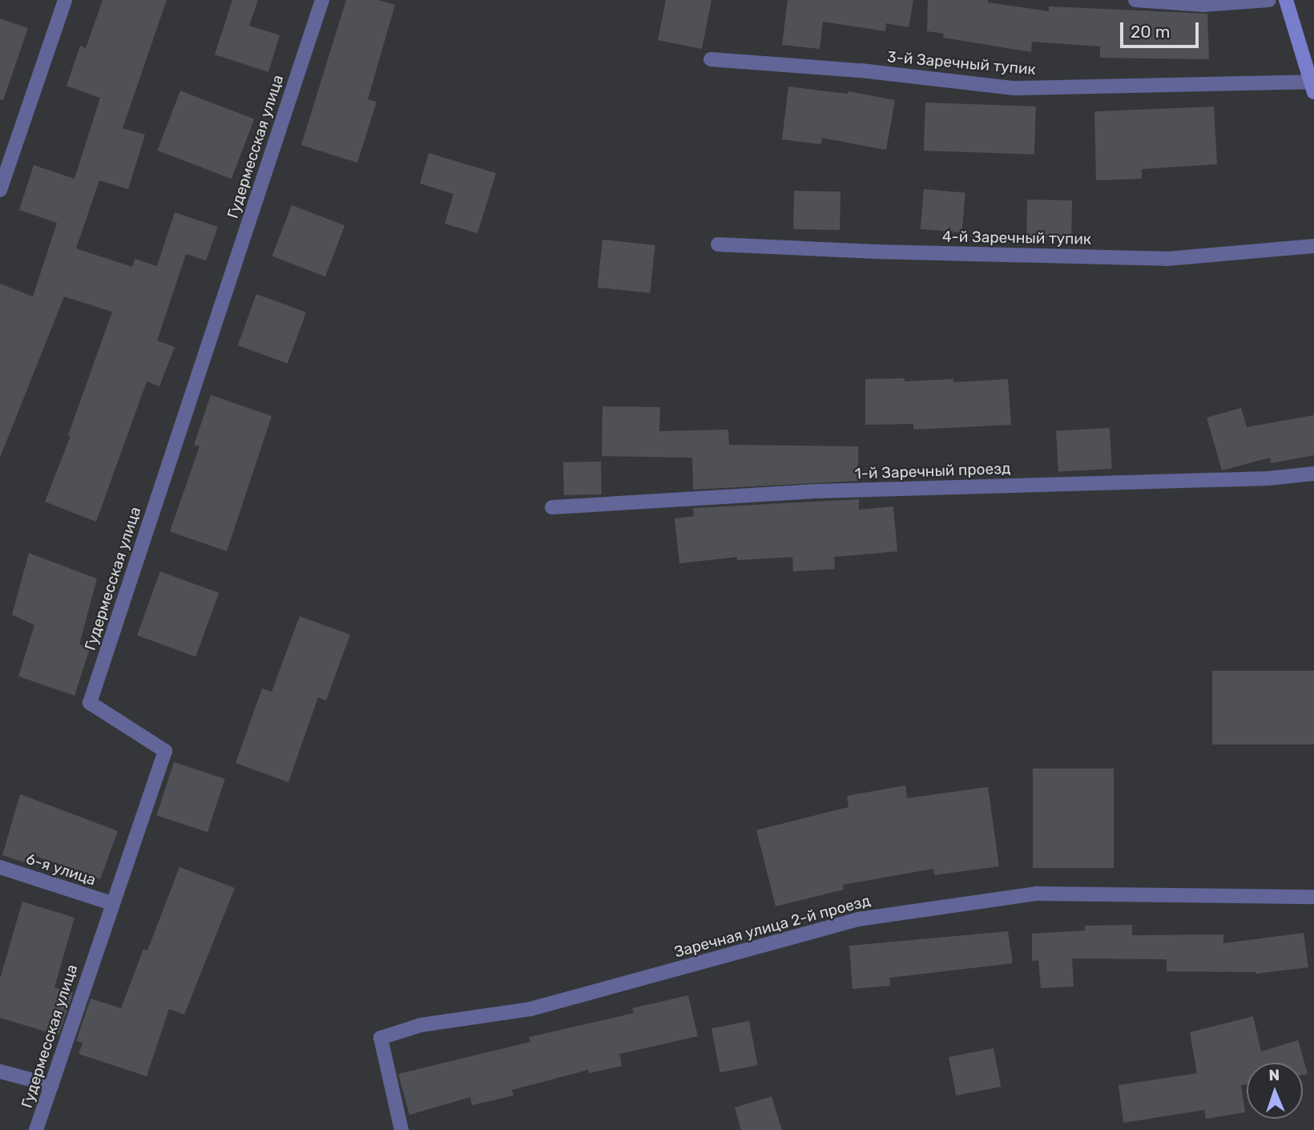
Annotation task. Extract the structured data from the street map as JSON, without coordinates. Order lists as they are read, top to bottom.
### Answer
{
  "streets": {
    "street": [
      "3-й Заречный тупик",
      "Гудермесская улица",
      "4-й Заречный тупик",
      "1-й Заречный проезд",
      "6-я улица",
      "Заречная улица 2-й проезд"
    ]
  },
  "crossings": [
    ["Гудермесская улица", "6-я улица"]
  ],
  "scale_bar": "20 m",
  "north": "top"
}
